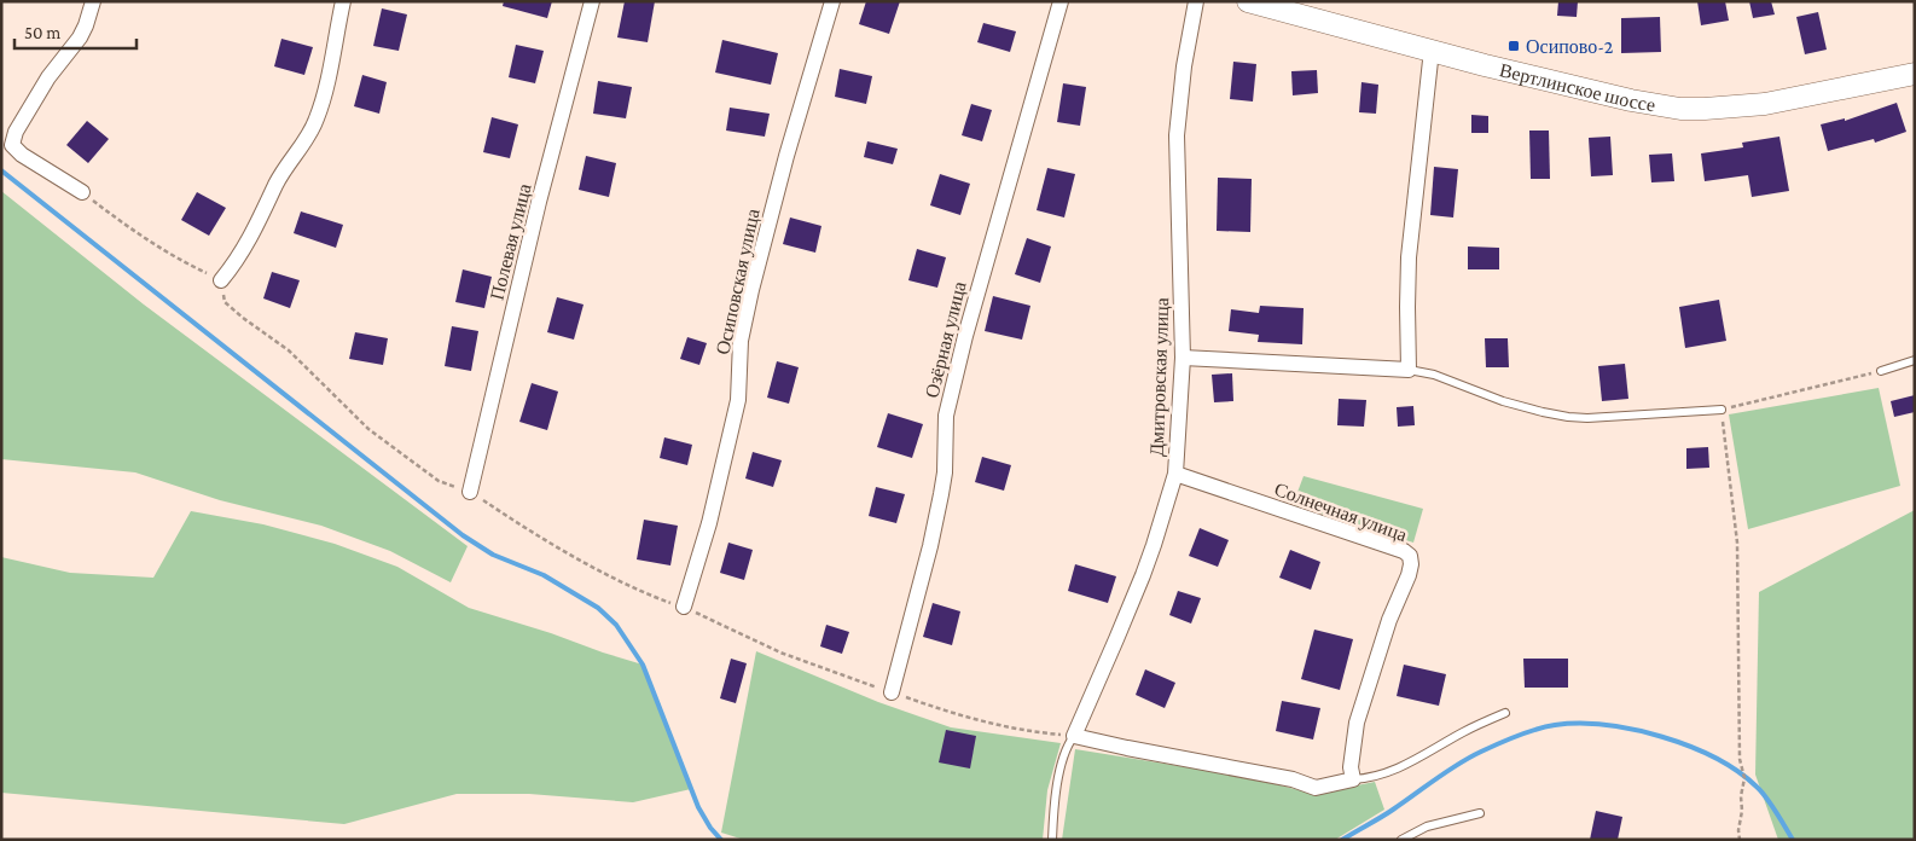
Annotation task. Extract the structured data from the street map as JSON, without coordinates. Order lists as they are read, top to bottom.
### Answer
{
  "streets": {
    "main road": ["Вертлинское шоссе"],
    "street": [
      "Полевая улица",
      "Осиповская улица",
      "Озёрная улица",
      "Дмитровская улица",
      "Солнечная улица"
    ]
  },
  "crossings": [
    ["Дмитровская улица", "Солнечная улица"]
  ],
  "places": {
    "transit": ["Осипово-2"]
  },
  "scale_bar": "50 m"
}
